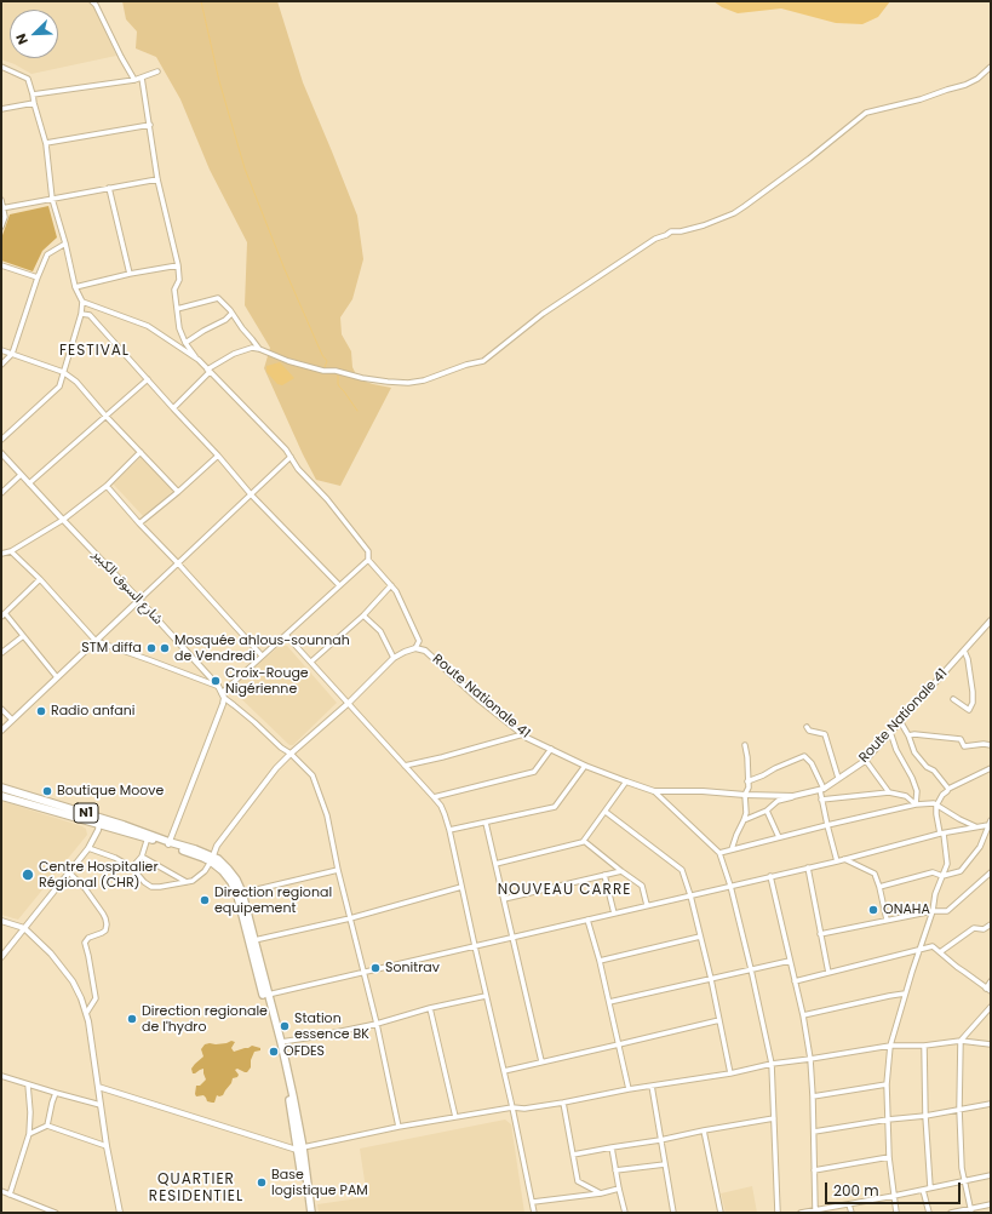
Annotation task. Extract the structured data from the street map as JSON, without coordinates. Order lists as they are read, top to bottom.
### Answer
{
  "streets": {
    "highway": ["N1"],
    "street": ["شارع السوق الكبير", "Route Nationale 41"]
  },
  "districts": ["FESTIVAL", "NOUVEAU CARRE", "QUARTIER RESIDENTIEL"],
  "places": [
    "STM diffa",
    "Mosquée ahlous-sounnah de Vendredi",
    "Croix-Rouge Nigérienne",
    "Radio anfani",
    "Boutique Moove",
    "Centre Hospitalier Régional (CHR)",
    "Direction regional equipement",
    "ONAHA",
    "Sonitrav",
    "Direction regionale de l'hydro",
    "Station essence BK",
    "OFDES",
    "Base logistique PAM"
  ],
  "scale_bar": "200 m",
  "north": "bottom left"
}
